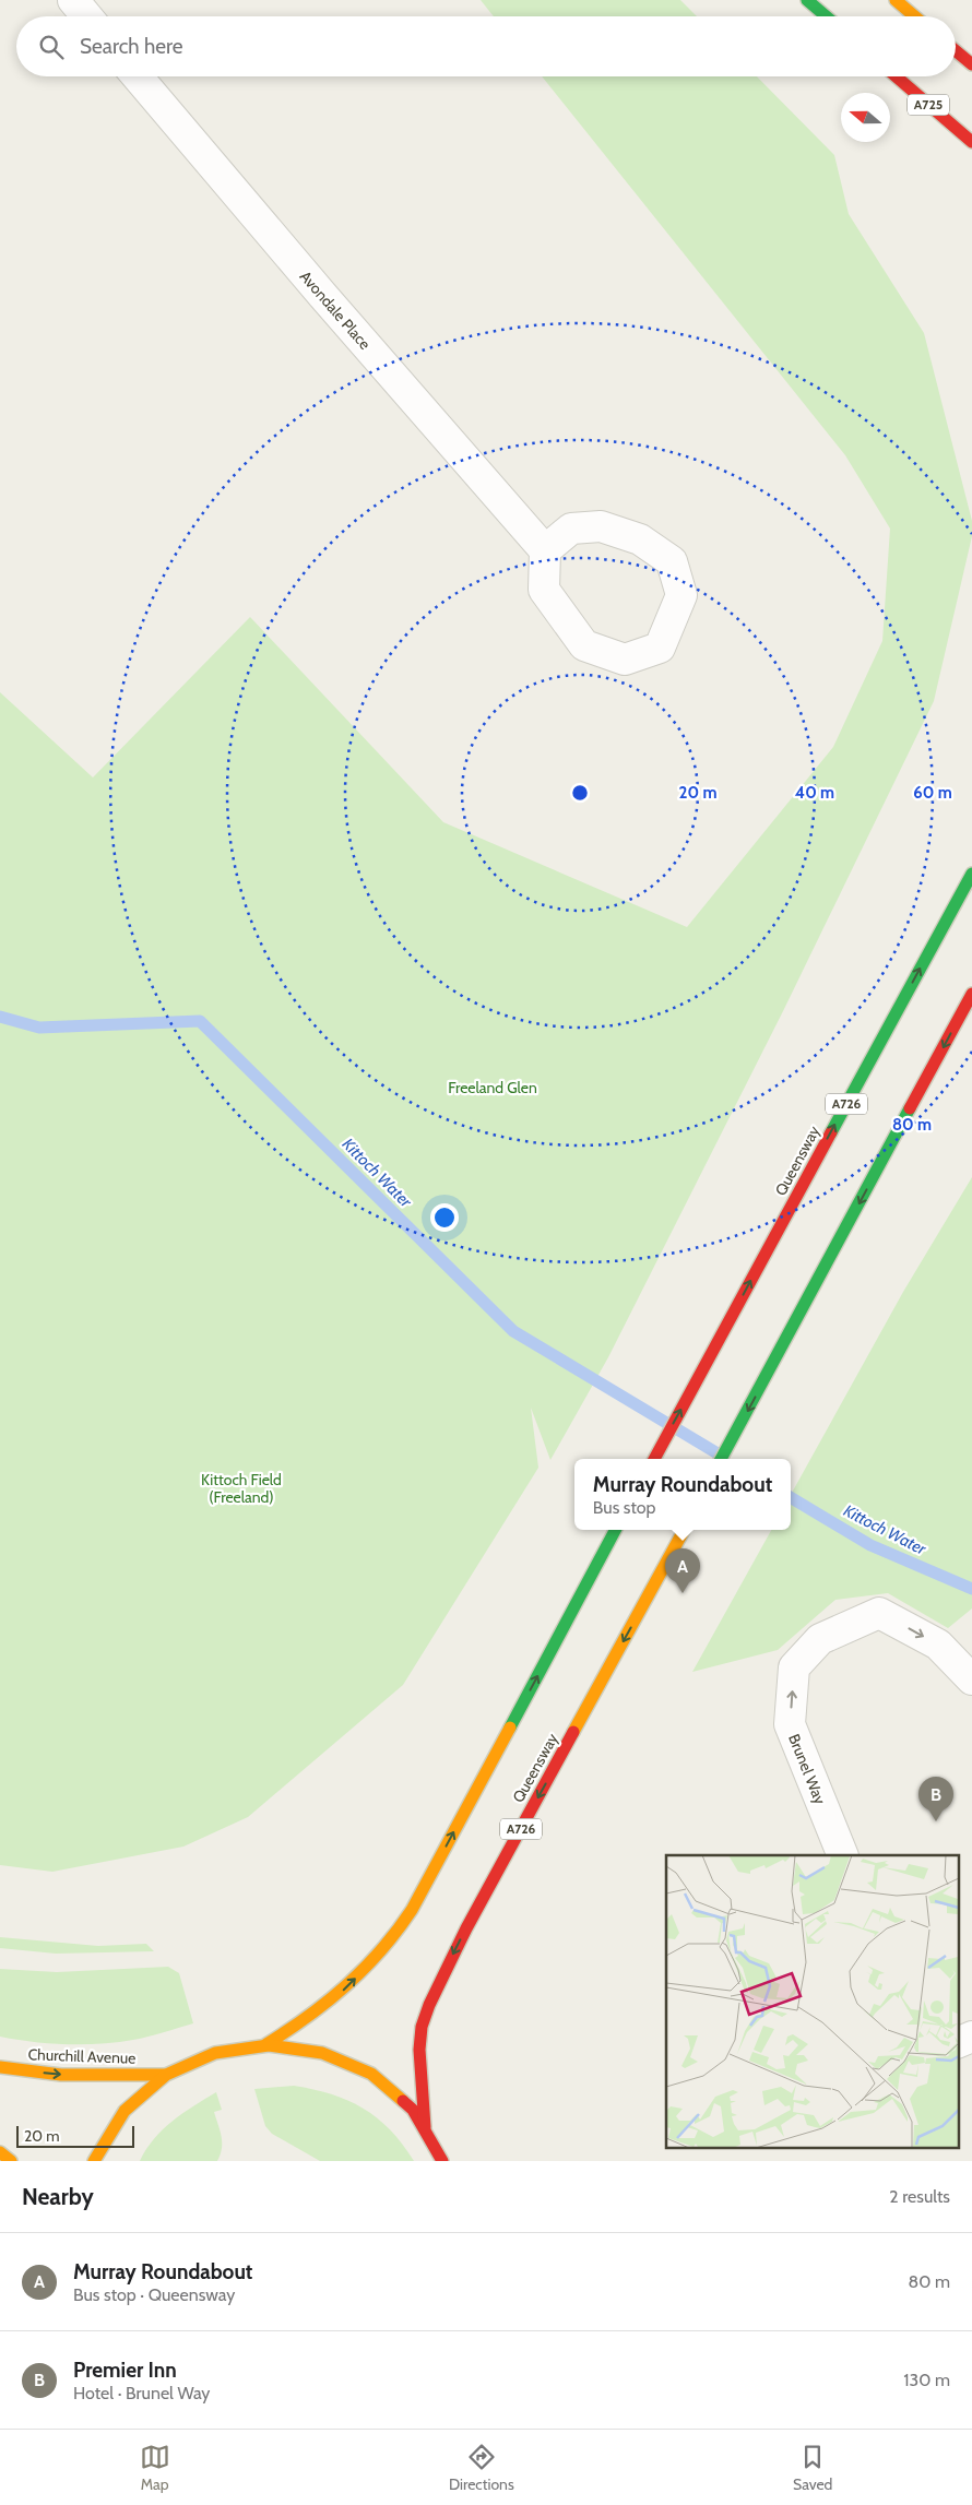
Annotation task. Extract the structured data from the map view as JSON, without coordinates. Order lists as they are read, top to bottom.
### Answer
{
  "streets": {
    "main road": [
      "A725",
      "A726",
      "Queensway",
      "Churchill Avenue"
    ],
    "street": ["Avondale Place", "Brunel Way"]
  },
  "crossings": [
    ["A726", "Queensway"],
    ["A726", "Churchill Avenue"]
  ],
  "one_way": ["Churchill Avenue"],
  "water": ["Kittoch Water"],
  "parks": ["Freeland Glen", "Kittoch Field (Freeland)"],
  "scale_bar": "20 m",
  "north": "left",
  "page": {
    "search": "Search here",
    "popup": ["Murray Roundabout", "Bus stop"],
    "pins": ["A", "B"],
    "scale": "20 m",
    "heading": ["Nearby", "2 results"],
    "list": [
      {
        "mark": "A",
        "name": "Murray Roundabout",
        "note": "Bus stop · Queensway",
        "value": "80 m"
      },
      {
        "mark": "B",
        "name": "Premier Inn",
        "note": "Hotel · Brunel Way",
        "value": "130 m"
      }
    ],
    "nav": ["Map", "Directions", "Saved"]
  },
  "rings": [
    "20 m",
    "40 m",
    "60 m",
    "80 m"
  ]
}
